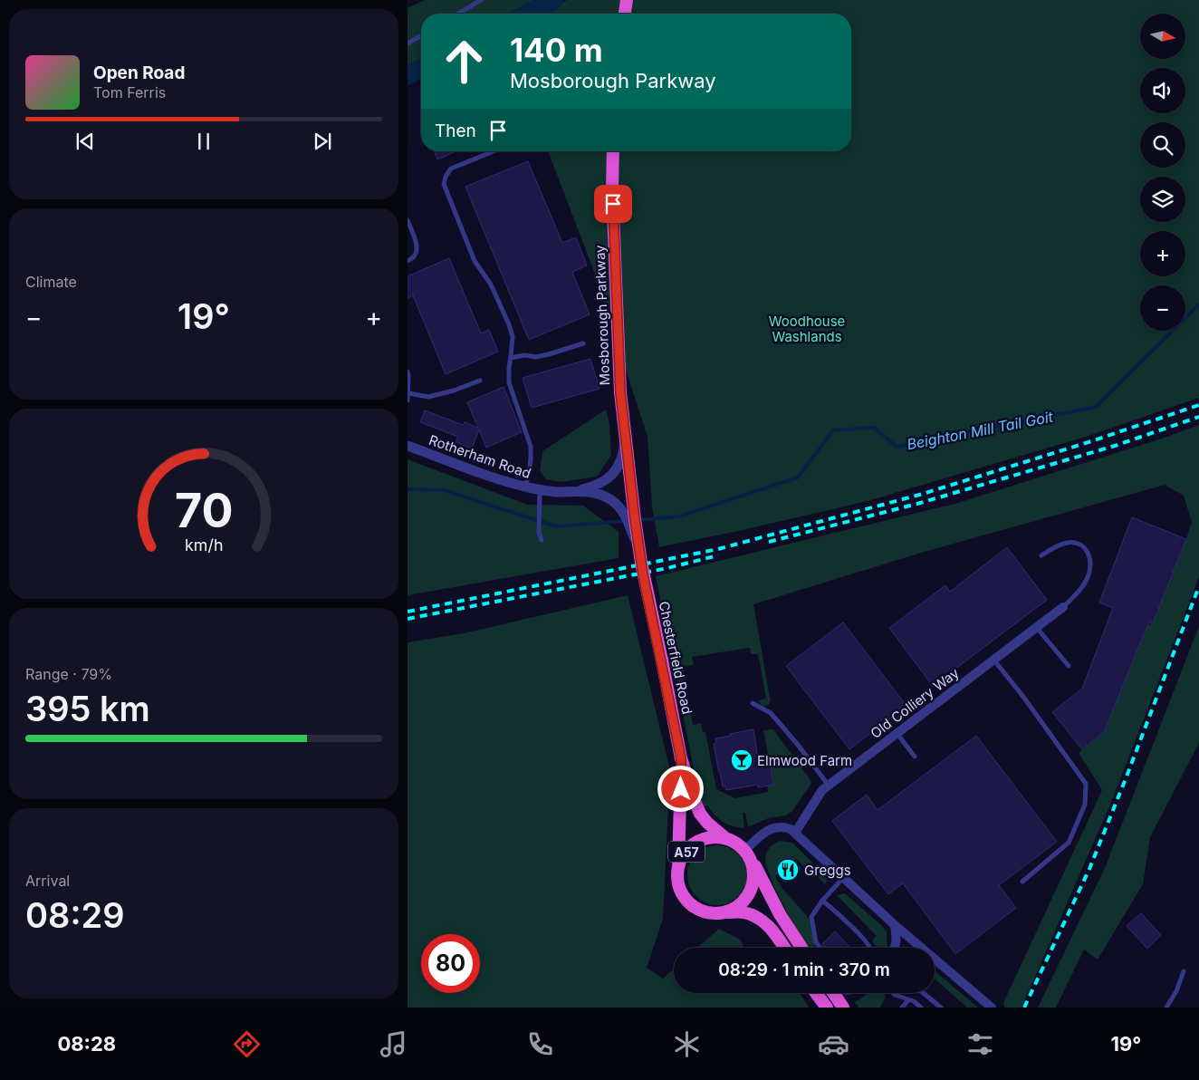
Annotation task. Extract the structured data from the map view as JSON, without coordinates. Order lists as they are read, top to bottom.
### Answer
{
  "streets": {
    "highway": ["Mosborough Parkway", "Chesterfield Road", "A57"],
    "street": ["Rotherham Road", "Old Colliery Way"]
  },
  "crossings": [
    ["Mosborough Parkway", "Chesterfield Road"],
    ["Chesterfield Road", "A57"]
  ],
  "water": ["Beighton Mill Tail Goit"],
  "parks": ["Woodhouse Washlands"],
  "places": {
    "bar": ["Elmwood Farm"],
    "restaurant": ["Greggs"]
  },
  "north": "right",
  "page": {
    "map_buttons": ["+", "−"],
    "turn": ["140 m", "Mosborough Parkway"],
    "song": ["Open Road", "Tom Ferris"],
    "then": "Then",
    "tile": [
      "Climate",
      ["Range · 79%", "395 km"],
      ["Arrival", "08:29"]
    ],
    "heat": ["−", "19°", "+"],
    "limit": "80",
    "trip": "08:29 · 1 min · 370 m",
    "tabs": ["08:28", "19°"],
    "gauge": ["70", "km/h"]
  }
}
